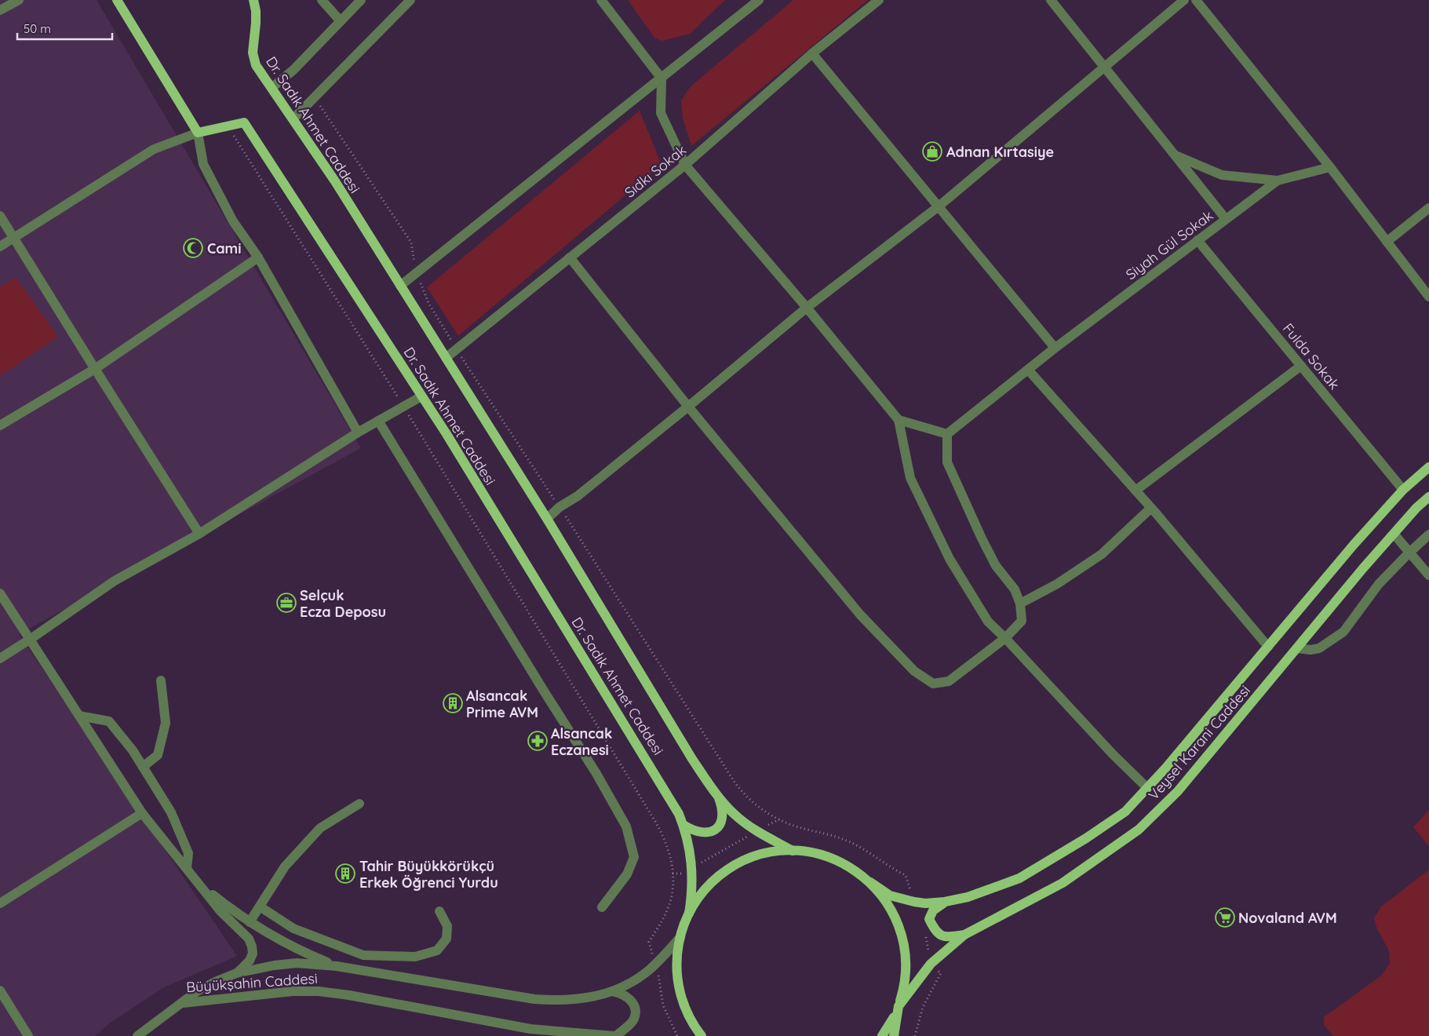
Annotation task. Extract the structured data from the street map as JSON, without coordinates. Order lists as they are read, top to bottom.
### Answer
{
  "streets": {
    "main road": ["Dr. Sadık Ahmet Caddesi", "Veysel Karani Caddesi"],
    "street": [
      "Sıdkı Sokak",
      "Siyah Gül Sokak",
      "Fulda Sokak",
      "Büyükşahin Caddesi"
    ]
  },
  "crossings": [
    ["Dr. Sadık Ahmet Caddesi", "Sıdkı Sokak"],
    ["Siyah Gül Sokak", "Fulda Sokak"],
    ["Fulda Sokak", "Veysel Karani Caddesi"]
  ],
  "places": {
    "shop": ["Adnan Kırtasiye"],
    "mosque": ["Cami"],
    "office": ["Selçuk Ecza Deposu"],
    "building": ["Alsancak Prime AVM", "Tahir Büyükkörükçü Erkek Öğrenci Yurdu"],
    "pharmacy": ["Alsancak Eczanesi"],
    "supermarket": ["Novaland AVM"]
  },
  "scale_bar": "50 m"
}
